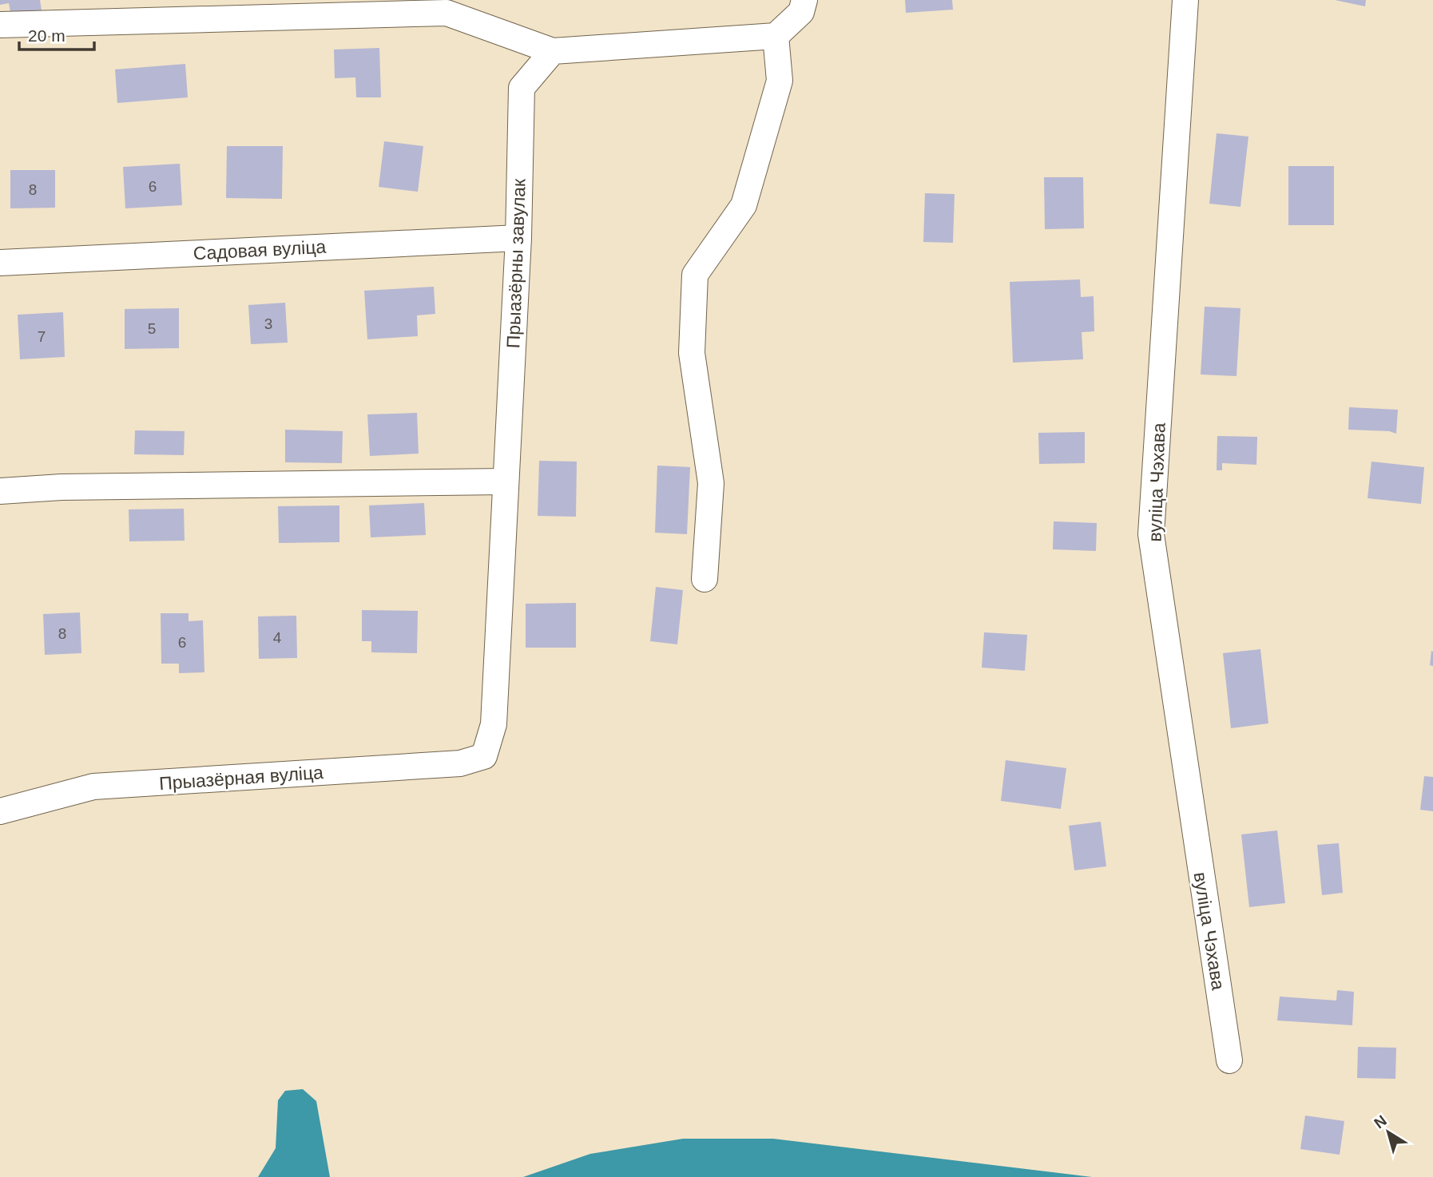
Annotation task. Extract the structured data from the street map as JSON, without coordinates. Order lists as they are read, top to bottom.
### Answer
{
  "streets": {
    "street": [
      "Садовая вуліца",
      "Прыазёрны завулак",
      "вуліца Чэхава",
      "Прыазёрная вуліца"
    ]
  },
  "crossings": [
    ["Садовая вуліца", "Прыазёрны завулак"],
    ["Прыазёрны завулак", "Прыазёрная вуліца"]
  ],
  "house_numbers": [
    "6",
    "8",
    "3",
    "5",
    "7",
    "8",
    "4",
    "6"
  ],
  "scale_bar": "20 m",
  "north": "top left"
}
